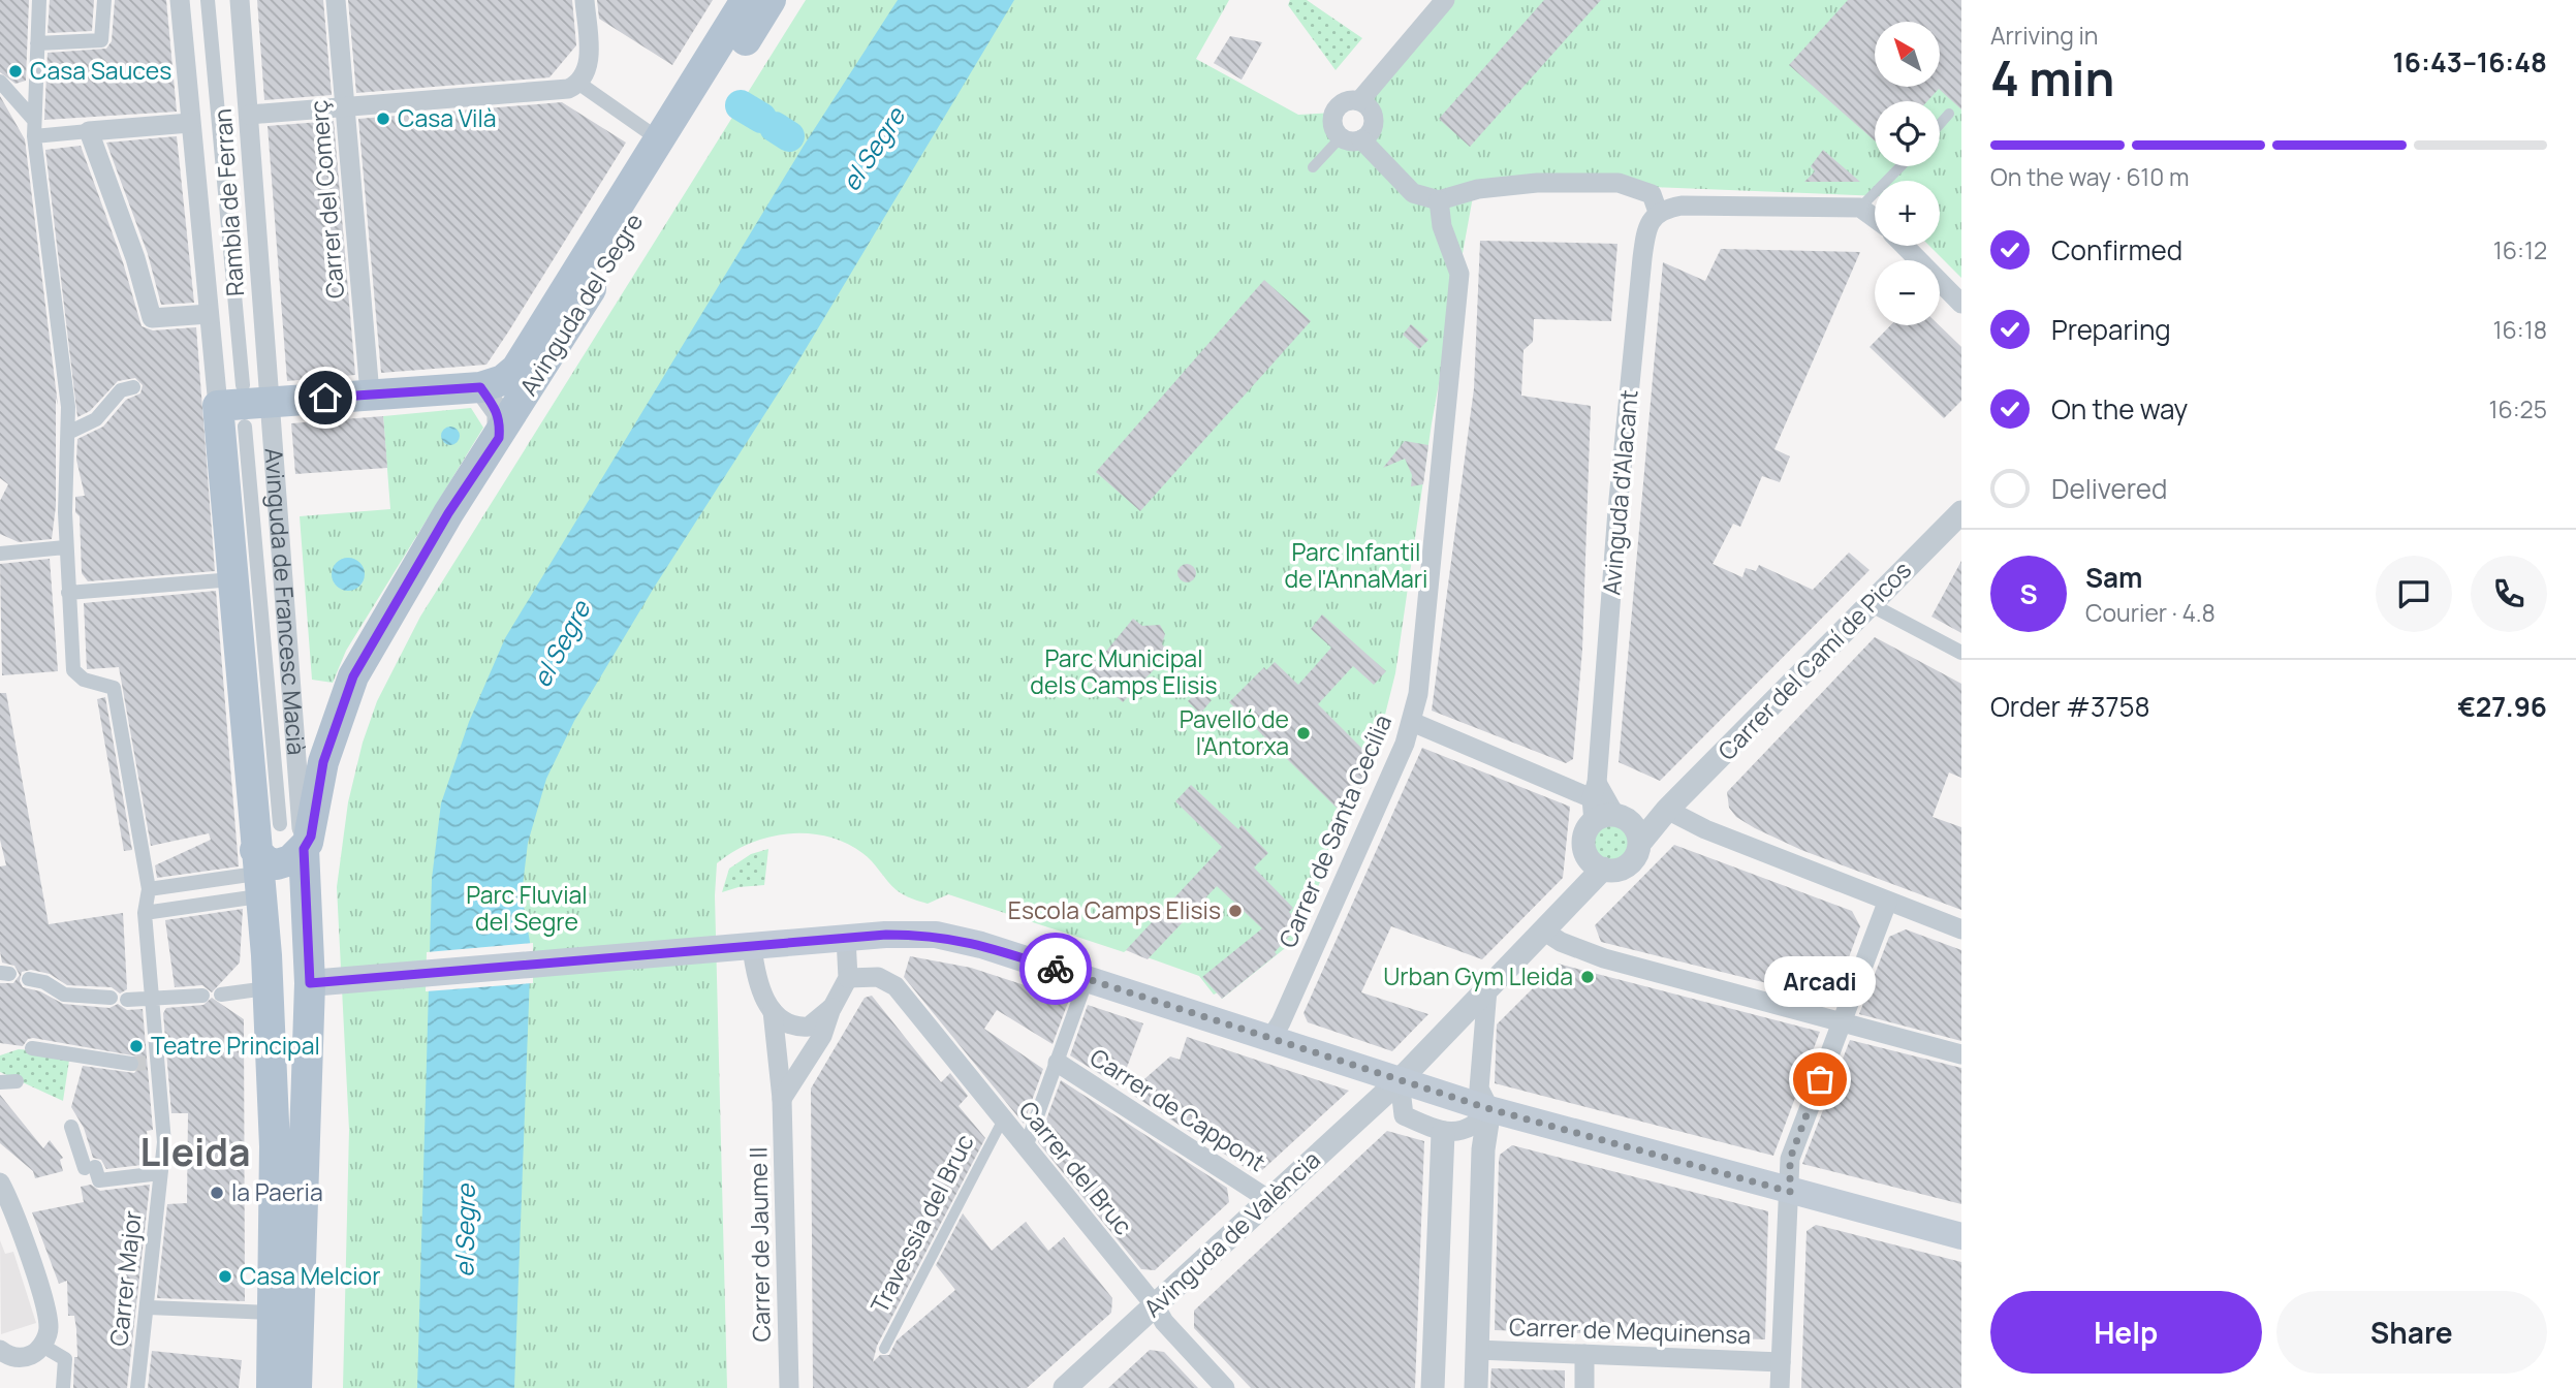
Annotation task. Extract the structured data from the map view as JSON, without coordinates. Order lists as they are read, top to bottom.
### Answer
{
  "streets": {
    "main road": ["Avinguda del Segre", "Avinguda de Francesc Macià"],
    "street": [
      "Carrer del Comerç",
      "Rambla de Ferran",
      "Avinguda d'Alacant",
      "Carrer del Camí de Picos",
      "Carrer de Santa Cecília",
      "Carrer de Cappont",
      "Carrer del Bruc",
      "Avinguda de València",
      "Carrer de Jaume II",
      "Carrer Major",
      "Carrer de Mequinensa"
    ],
    "lane": ["Travessia del Bruc"]
  },
  "crossings": [
    ["Rambla de Ferran", "Avinguda de Francesc Macià"],
    ["Avinguda del Segre", "Avinguda de Francesc Macià"],
    ["Avinguda d'Alacant", "Carrer del Camí de Picos"],
    ["Carrer de Cappont", "Avinguda de València"],
    ["Carrer del Bruc", "Travessia del Bruc"],
    ["Carrer del Bruc", "Avinguda de València"]
  ],
  "districts": ["Lleida"],
  "water": ["el Segre"],
  "parks": ["Parc Infantil de l'AnnaMari", "Parc Municipal dels Camps Elisis", "Parc Fluvial del Segre"],
  "places": [
    "Casa Sauces",
    "Casa Vilà",
    "Pavelló de l'Antorxa",
    "Escola Camps Elisis",
    "Urban Gym Lleida",
    "Teatre Principal",
    "Arcadi",
    "la Paeria",
    "Casa Melcior"
  ],
  "north": "top left",
  "page": {
    "heading": ["4 min", "Arriving in", "16:43–16:48"],
    "panel": [
      "Sam",
      "Courier · 4.8",
      "Order #3758",
      "€27.96"
    ],
    "map_buttons": ["+", "−"],
    "bar": "On the way · 610 m",
    "list": [
      ["Confirmed", "16:12"],
      ["Preparing", "16:18"],
      ["On the way", "16:25"],
      "Delivered"
    ],
    "round": "S",
    "bubble": "Arcadi",
    "buttons": ["Help", "Share"]
  }
}
